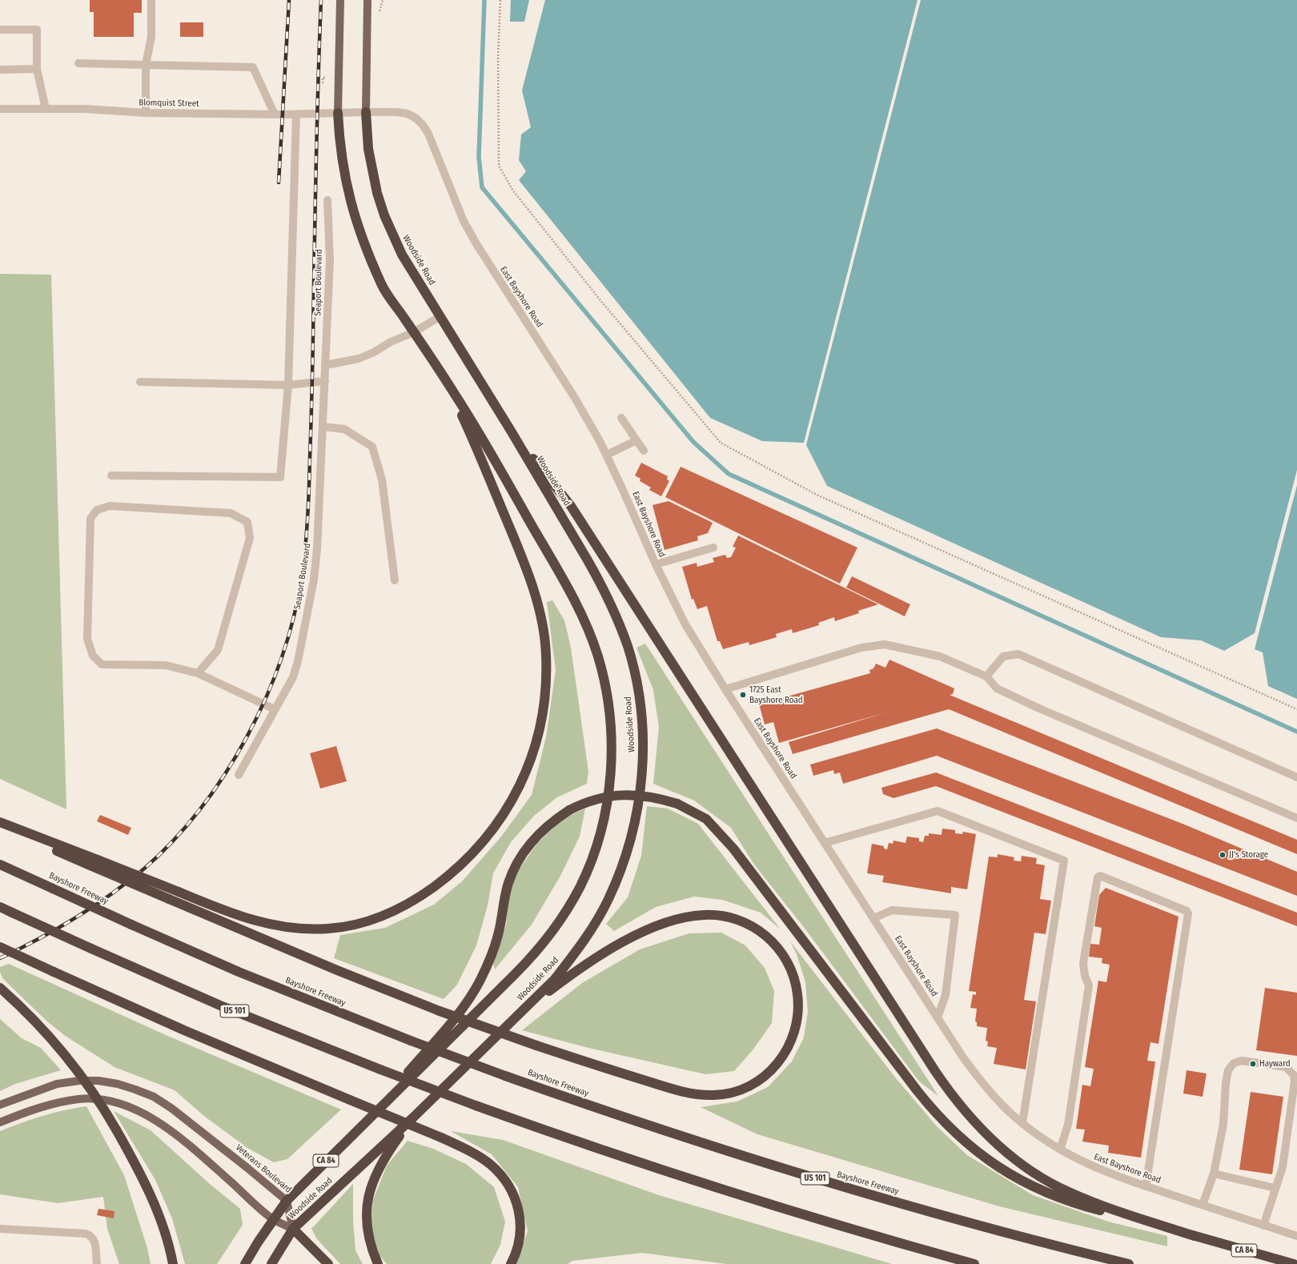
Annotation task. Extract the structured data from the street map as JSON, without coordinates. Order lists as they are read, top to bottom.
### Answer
{
  "streets": {
    "highway": [
      "Woodside Road",
      "Bayshore Freeway",
      "US 101",
      "CA 84"
    ],
    "main road": ["Veterans Boulevard"],
    "street": ["Blomquist Street", "Seaport Boulevard", "East Bayshore Road"]
  },
  "crossings": [
    ["Blomquist Street", "Woodside Road"],
    ["Blomquist Street", "East Bayshore Road"],
    ["Woodside Road", "East Bayshore Road"],
    ["Woodside Road", "Veterans Boulevard"]
  ],
  "places": ["1725 East Bayshore Road", "JJ's Storage", "Hayward"]
}
